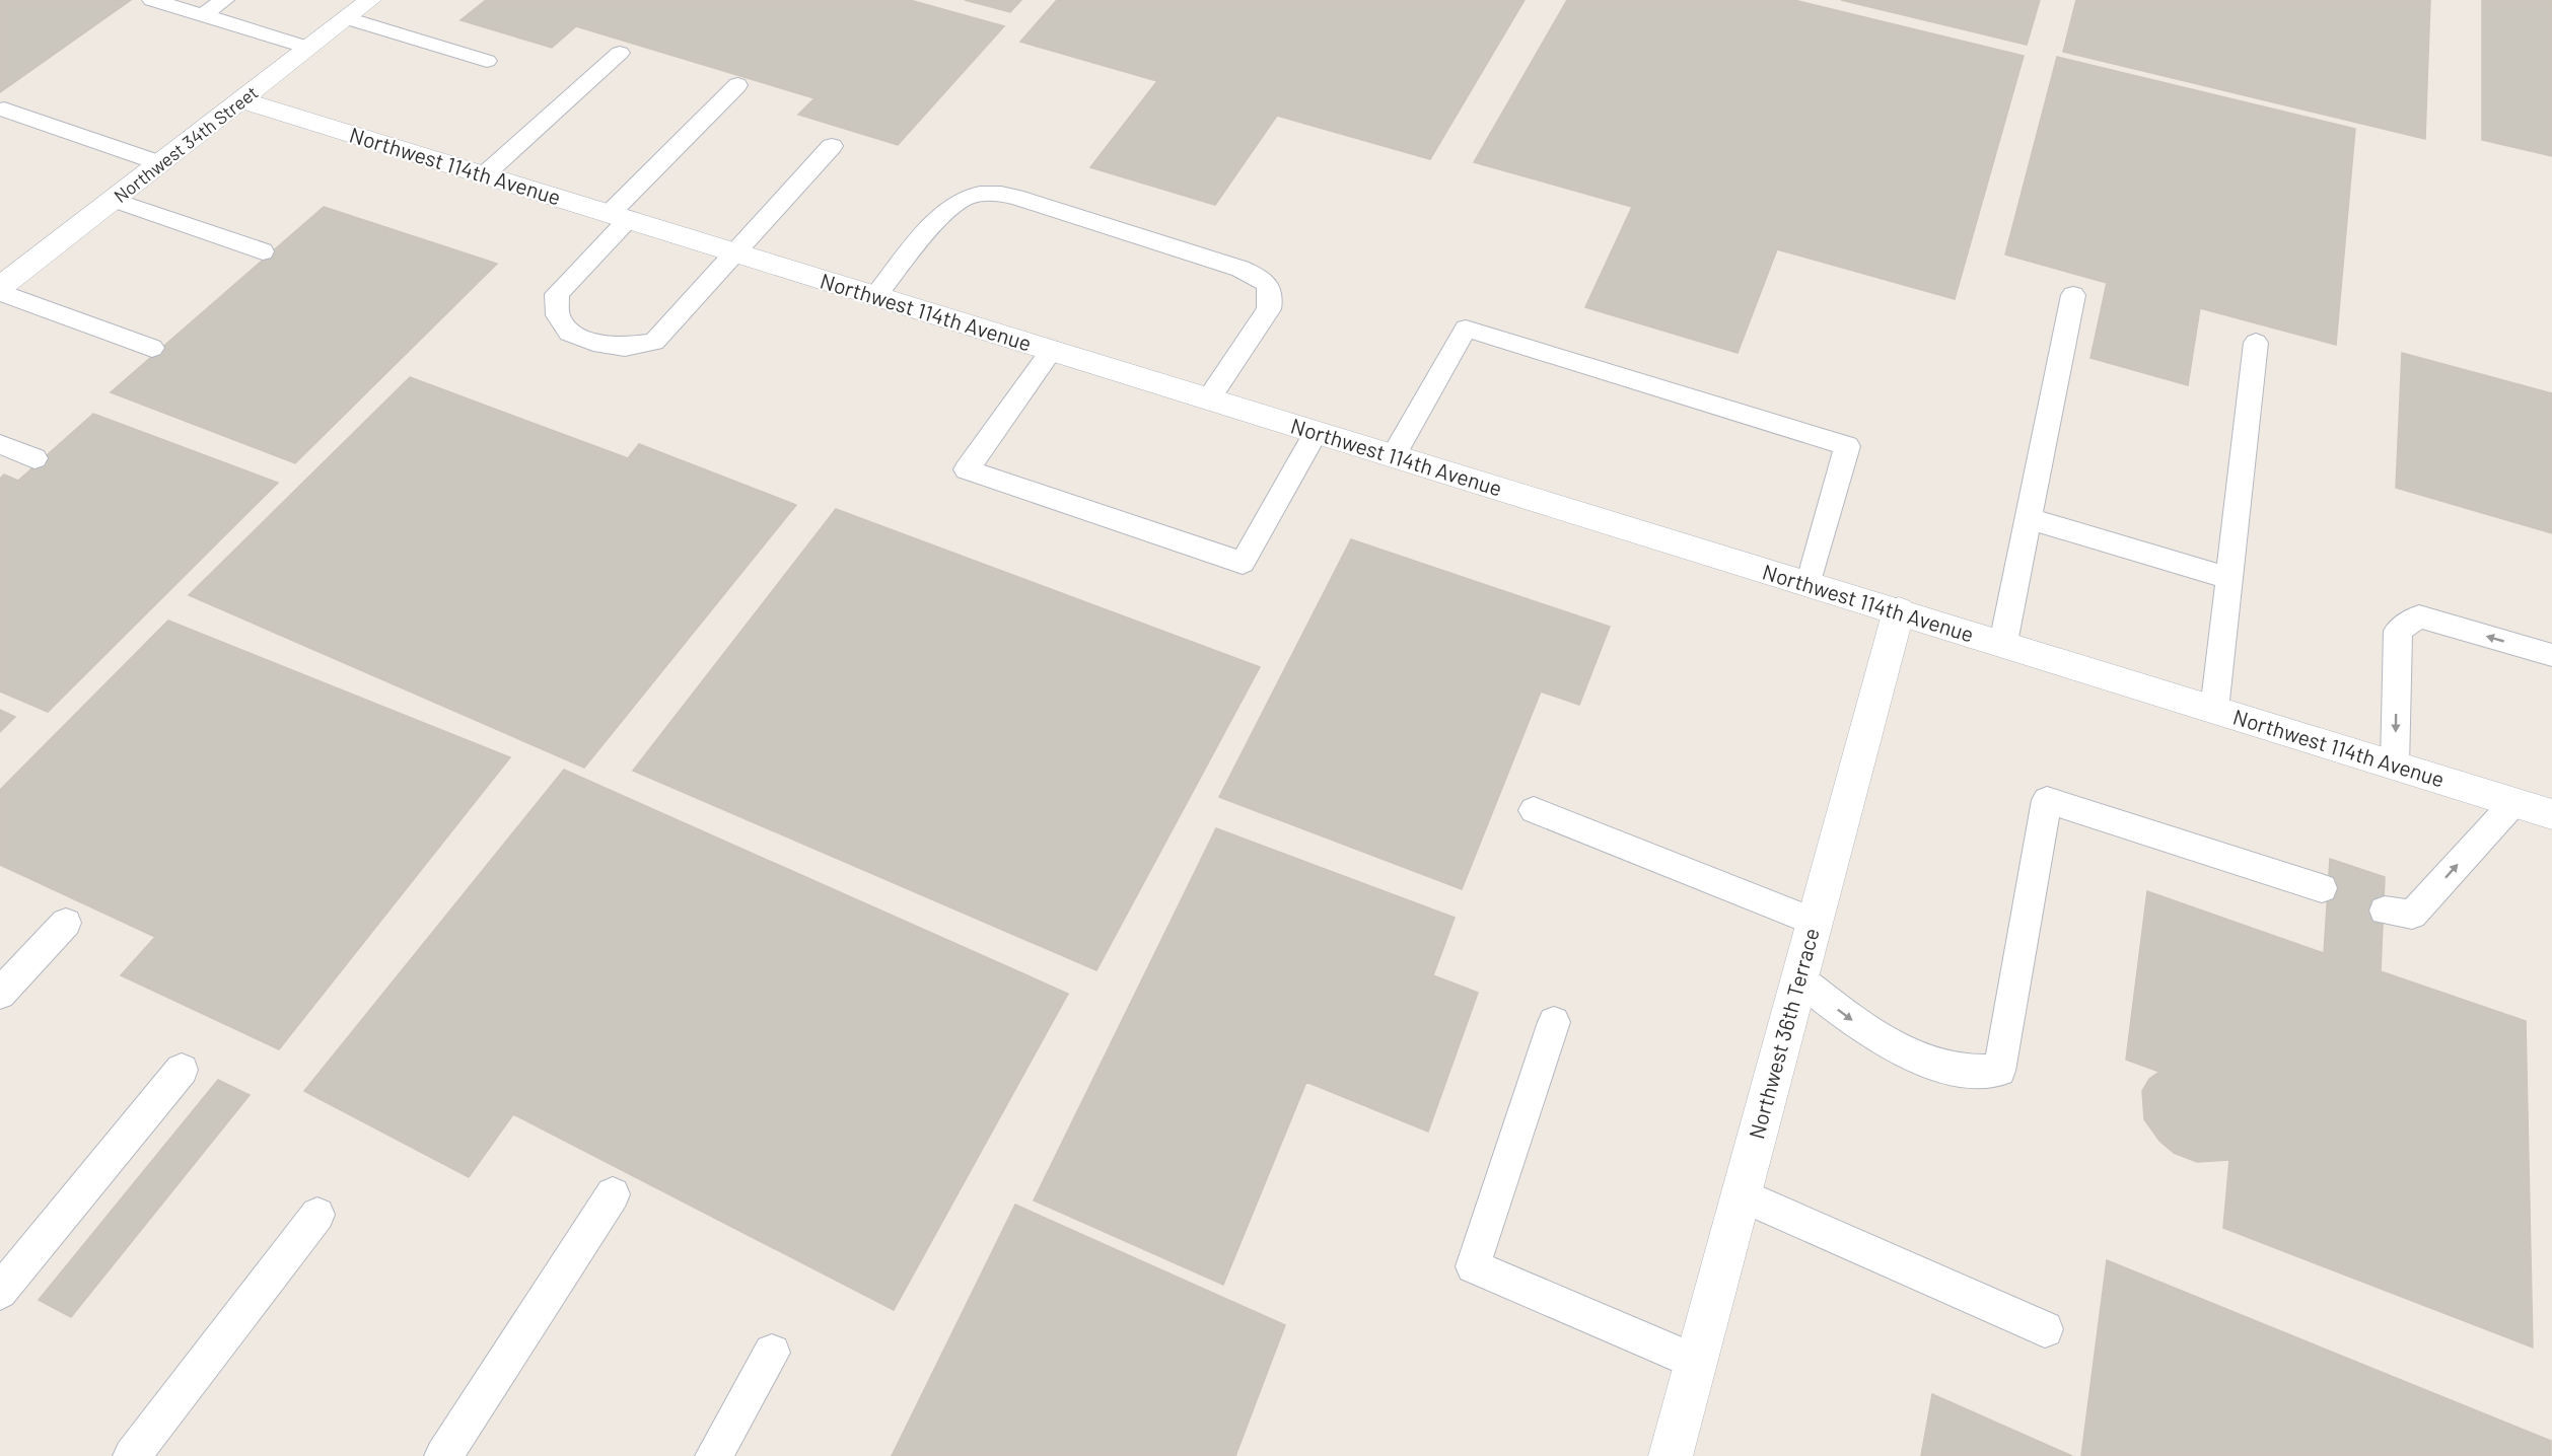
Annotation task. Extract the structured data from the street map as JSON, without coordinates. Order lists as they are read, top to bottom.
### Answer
{
  "streets": {
    "street": ["Northwest 34th Street", "Northwest 114th Avenue", "Northwest 36th Terrace"]
  },
  "crossings": [
    ["Northwest 34th Street", "Northwest 114th Avenue"],
    ["Northwest 114th Avenue", "Northwest 36th Terrace"]
  ]
}
